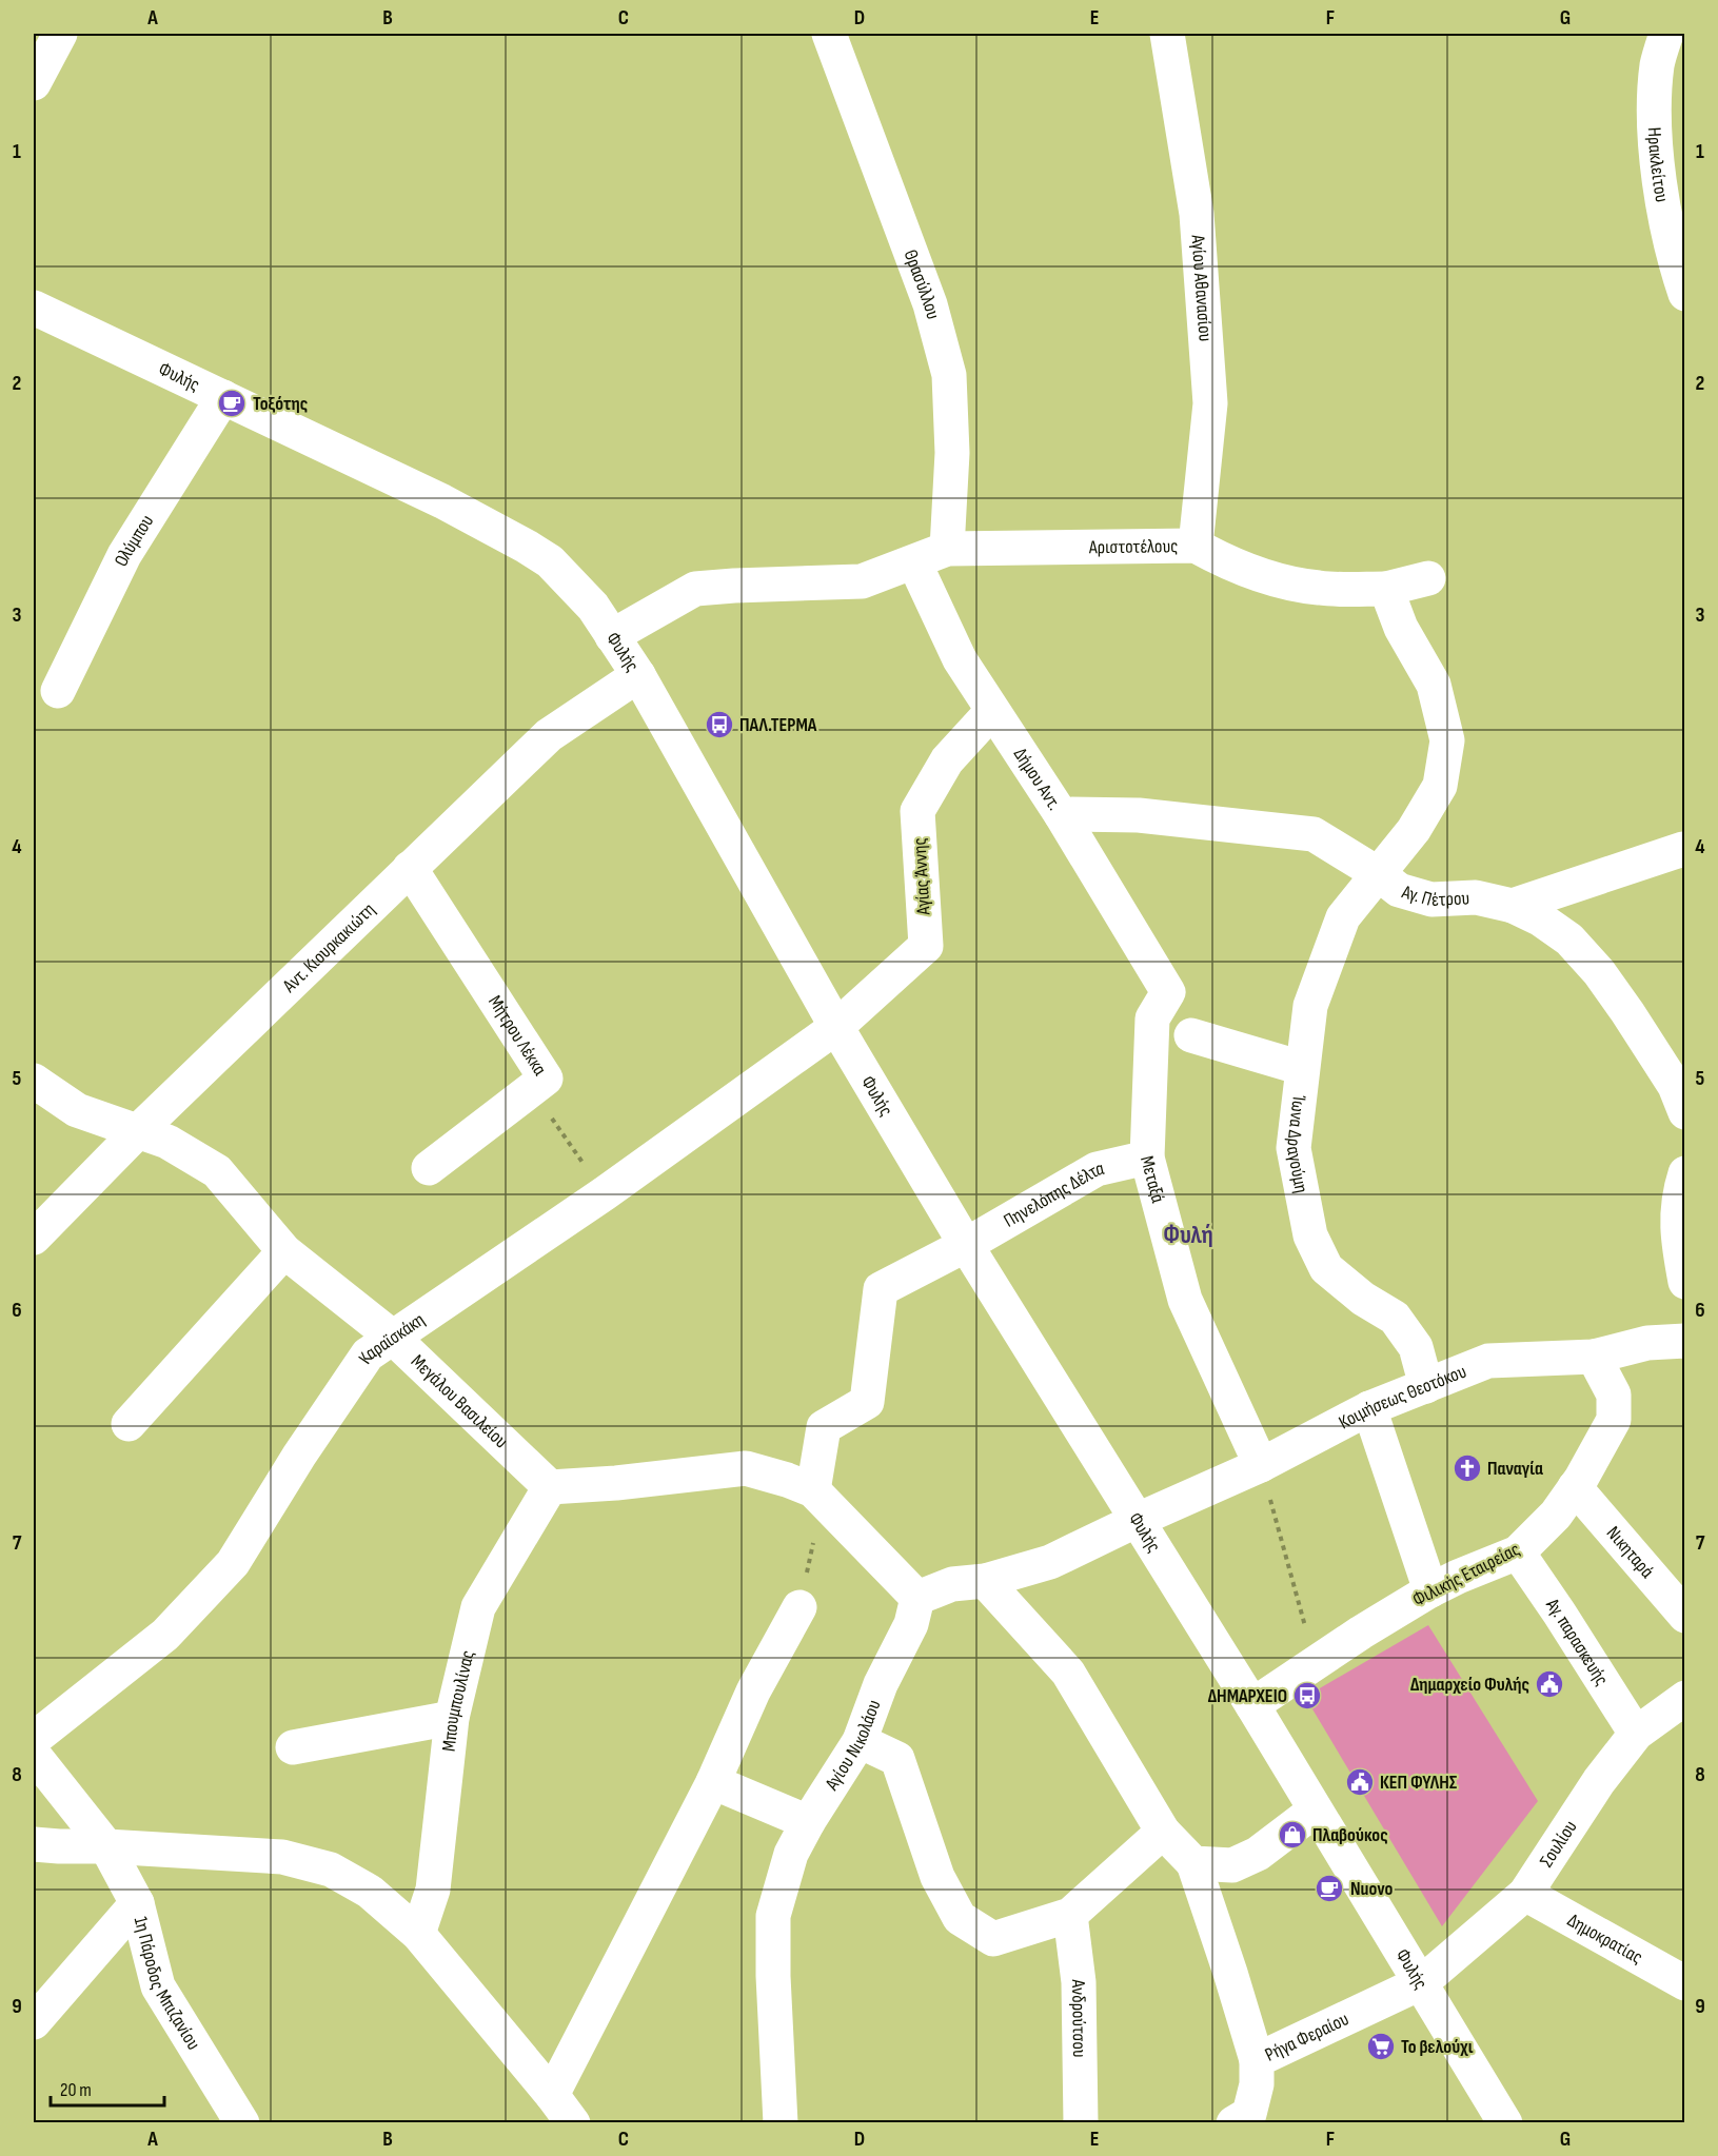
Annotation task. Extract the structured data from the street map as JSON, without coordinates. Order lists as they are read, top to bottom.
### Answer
{
  "streets": {
    "street": [
      "Ηρακλείτου",
      "Θρασύλλου",
      "Αγίου Αθανασίου",
      "Φυλής",
      "Ολύμπου",
      "Αριστοτέλους",
      "Δήμου Αντ.",
      "Αγίας Άννης",
      "Αγ. Πέτρου",
      "Αντ. Κιουρκακιώτη",
      "Μήτρου Λέκκα",
      "Ίωνα Δραγούμη",
      "Μεταξά",
      "Πηνελόπης Δέλτα",
      "Καραϊσκάκη",
      "Κοιμήσεως Θεοτόκου",
      "Μεγάλου Βασιλείου",
      "Νικηταρά",
      "Φιλικής Εταιρείας",
      "Αγ. παρασκευής",
      "Μπουμπουλίνας",
      "Αγίου Νικολάου",
      "Σουλίου",
      "Δημοκρατίας",
      "1η Πάροδος Μπιζανίου",
      "Ανδρούτσου",
      "Ρήγα Φεραίου"
    ]
  },
  "crossings": [
    ["Θρασύλλου", "Αριστοτέλους"],
    ["Αγίου Αθανασίου", "Αριστοτέλους"],
    ["Φυλής", "Ολύμπου"],
    ["Φυλής", "Αριστοτέλους"],
    ["Φυλής", "Αγίας Άννης"],
    ["Φυλής", "Αντ. Κιουρκακιώτη"],
    ["Φυλής", "Πηνελόπης Δέλτα"],
    ["Φυλής", "Καραϊσκάκη"],
    ["Φυλής", "Κοιμήσεως Θεοτόκου"],
    ["Φυλής", "Φιλικής Εταιρείας"],
    ["Φυλής", "Σουλίου"],
    ["Φυλής", "Ρήγα Φεραίου"],
    ["Αριστοτέλους", "Δήμου Αντ."],
    ["Δήμου Αντ.", "Αγίας Άννης"],
    ["Δήμου Αντ.", "Αγ. Πέτρου"],
    ["Δήμου Αντ.", "Μεταξά"],
    ["Αγίας Άννης", "Καραϊσκάκη"],
    ["Αγ. Πέτρου", "Ίωνα Δραγούμη"],
    ["Αντ. Κιουρκακιώτη", "Μήτρου Λέκκα"],
    ["Αντ. Κιουρκακιώτη", "Μεγάλου Βασιλείου"],
    ["Ίωνα Δραγούμη", "Κοιμήσεως Θεοτόκου"],
    ["Μεταξά", "Πηνελόπης Δέλτα"],
    ["Μεταξά", "Κοιμήσεως Θεοτόκου"],
    ["Καραϊσκάκη", "Μεγάλου Βασιλείου"],
    ["Κοιμήσεως Θεοτόκου", "Φιλικής Εταιρείας"],
    ["Μεγάλου Βασιλείου", "Μπουμπουλίνας"],
    ["Νικηταρά", "Φιλικής Εταιρείας"],
    ["Φιλικής Εταιρείας", "Αγ. παρασκευής"],
    ["Αγ. παρασκευής", "Σουλίου"],
    ["Σουλίου", "Δημοκρατίας"],
    ["Σουλίου", "Ρήγα Φεραίου"]
  ],
  "districts": ["Φυλή"],
  "places": {
    "cafe": ["Τοξότης", "Nuovo"],
    "bus stop": ["ΠΑΛ.ΤΕΡΜΑ", "ΔΗΜΑΡΧΕΙΟ"],
    "church": ["Παναγία"],
    "public building": ["Δημαρχείο Φυλής", "ΚΕΠ ΦΥΛΗΣ"],
    "shop": ["Πλαβούκος"],
    "supermarket": ["Το βελούχι"]
  },
  "scale_bar": "20 m",
  "grid": {
    "columns": [
      "A",
      "B",
      "C",
      "D",
      "E",
      "F",
      "G"
    ],
    "rows": [
      "1",
      "2",
      "3",
      "4",
      "5",
      "6",
      "7",
      "8",
      "9"
    ]
  }
}
